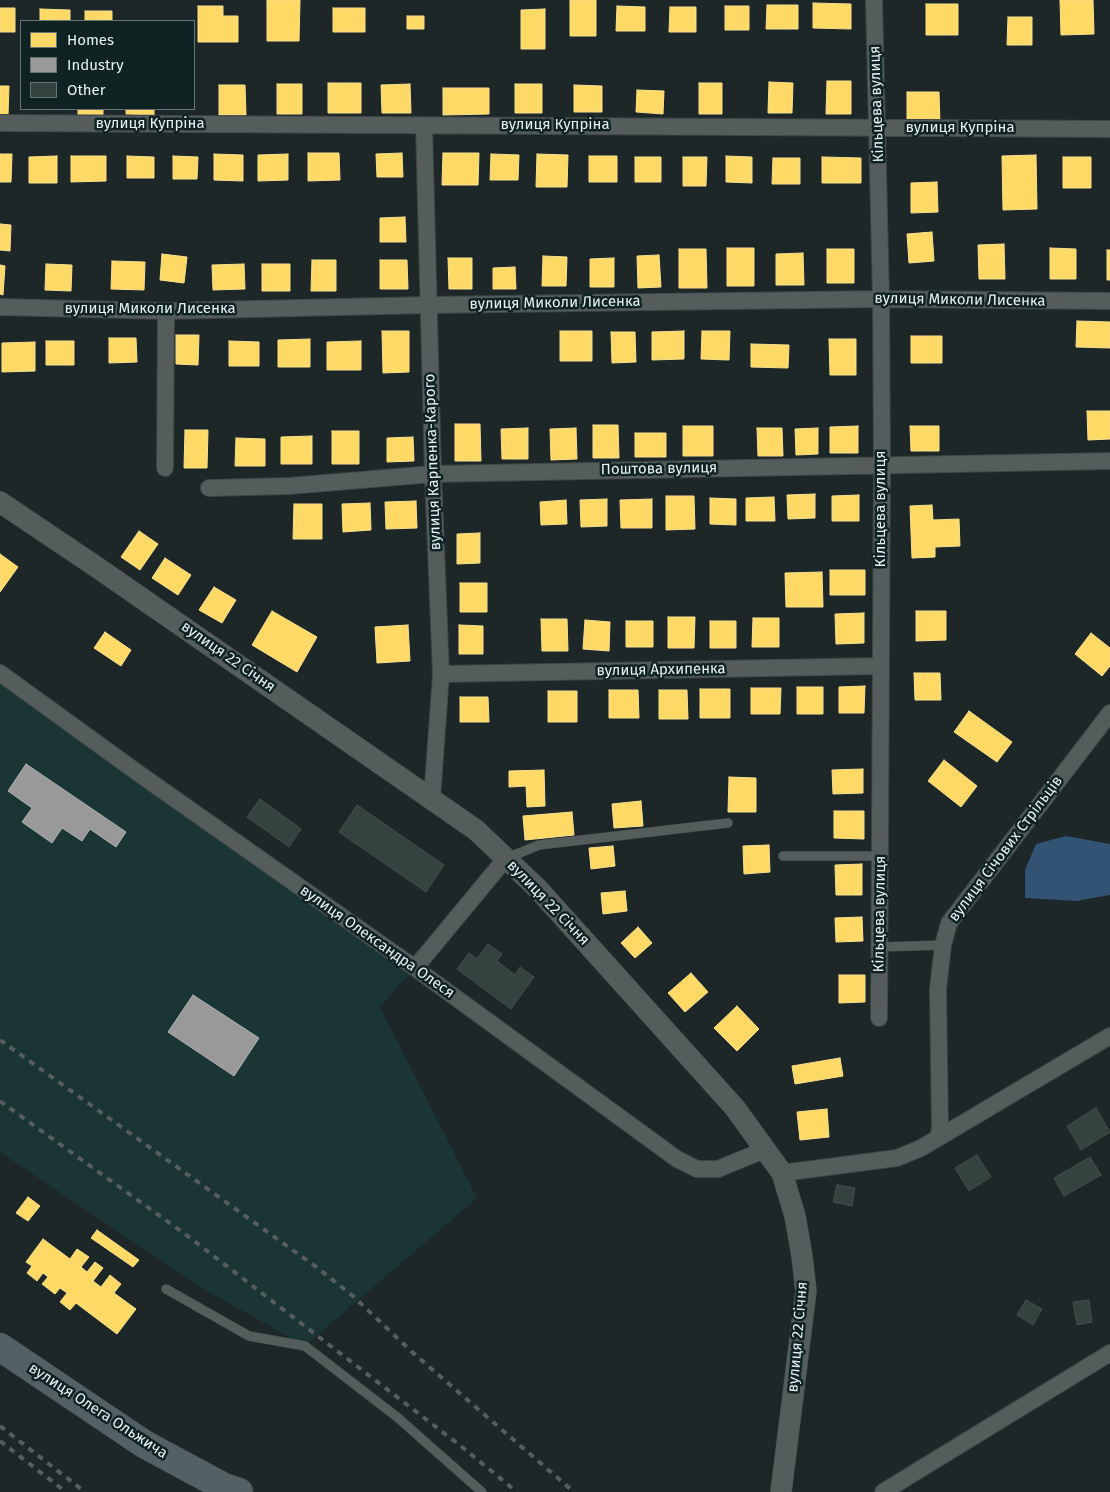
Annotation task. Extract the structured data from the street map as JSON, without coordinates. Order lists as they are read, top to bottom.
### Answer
{
  "streets": {
    "highway": ["вулиця Олега Ольжича"],
    "street": [
      "Кільцева вулиця",
      "вулиця Купріна",
      "вулиця Миколи Лисенка",
      "вулиця Карпенка-Карого",
      "Поштова вулиця",
      "вулиця 22 Січня",
      "вулиця Архипенка",
      "вулиця Січових Стрільців",
      "вулиця Олександра Олеся"
    ]
  },
  "crossings": [
    ["Кільцева вулиця", "вулиця Купріна"],
    ["Кільцева вулиця", "вулиця Миколи Лисенка"],
    ["Кільцева вулиця", "Поштова вулиця"],
    ["Кільцева вулиця", "вулиця Архипенка"],
    ["вулиця Купріна", "вулиця Карпенка-Карого"],
    ["вулиця Миколи Лисенка", "вулиця Карпенка-Карого"],
    ["вулиця Карпенка-Карого", "Поштова вулиця"],
    ["вулиця Карпенка-Карого", "вулиця 22 Січня"],
    ["вулиця Карпенка-Карого", "вулиця Архипенка"],
    ["вулиця 22 Січня", "вулиця Олександра Олеся"]
  ],
  "legend": ["Homes", "Industry", "Other"]
}
